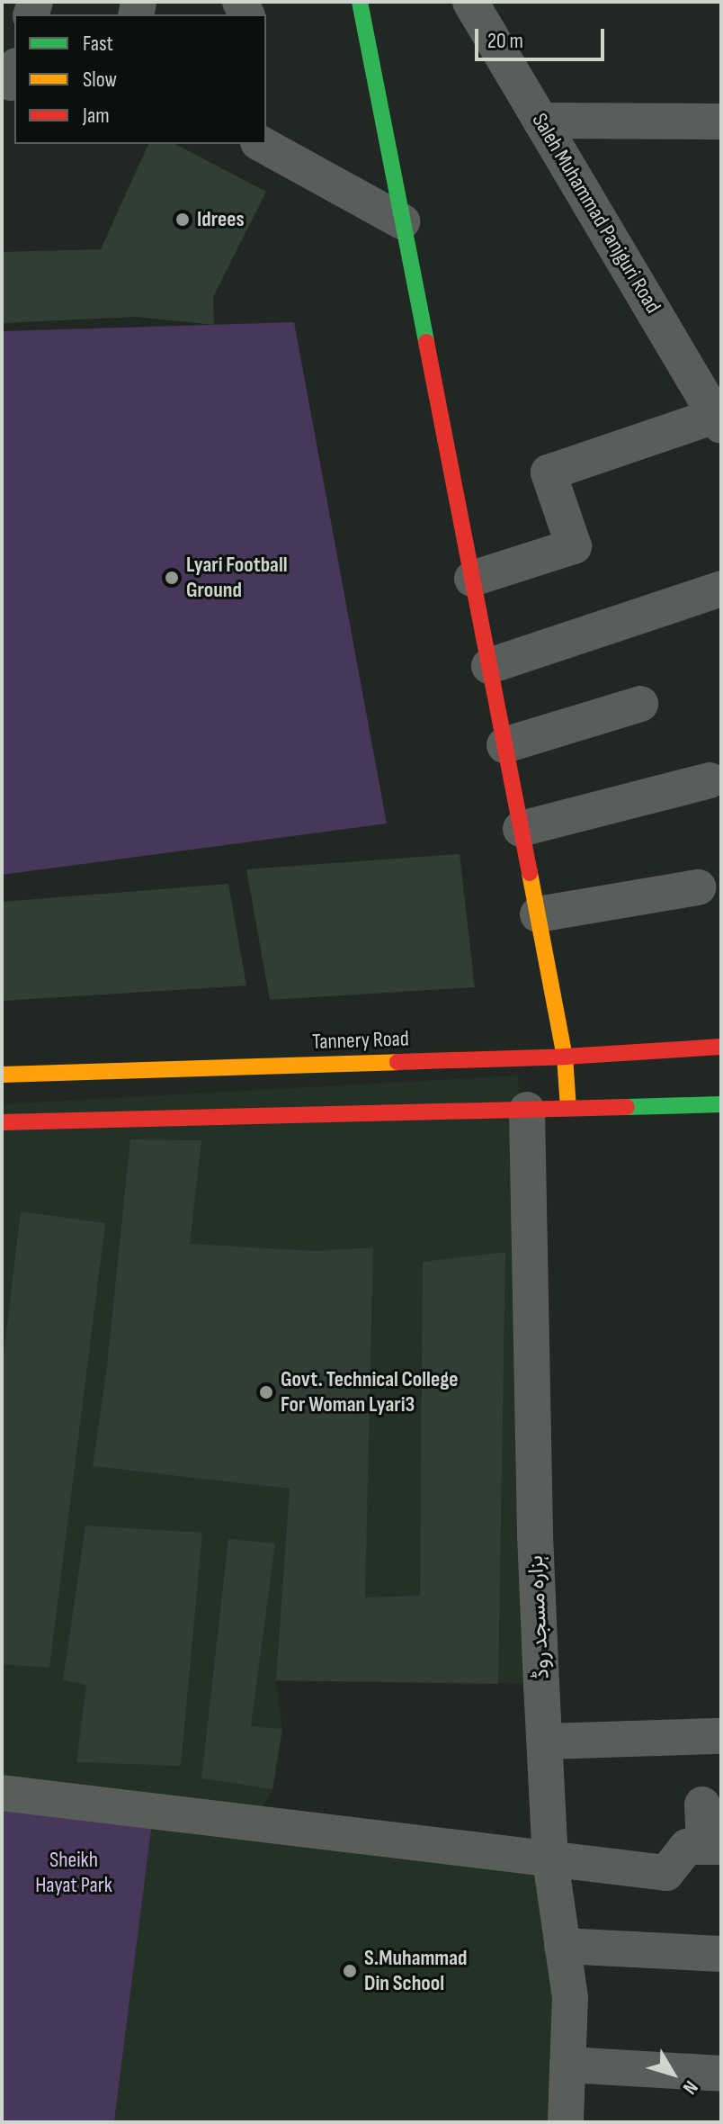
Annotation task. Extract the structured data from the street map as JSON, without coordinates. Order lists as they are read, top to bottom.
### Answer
{
  "streets": {
    "main road": ["Tannery Road"],
    "street": ["Saleh Muhammad Panjguri Road", "ہزارہ مسجد روڈ"]
  },
  "parks": ["Sheikh Hayat Park"],
  "places": [
    "Idrees",
    "Lyari Football Ground",
    "Govt. Technical College For Woman Lyari3",
    "S.Muhammad Din School"
  ],
  "legend": ["Fast", "Slow", "Jam"],
  "scale_bar": "20 m",
  "north": "bottom right"
}
